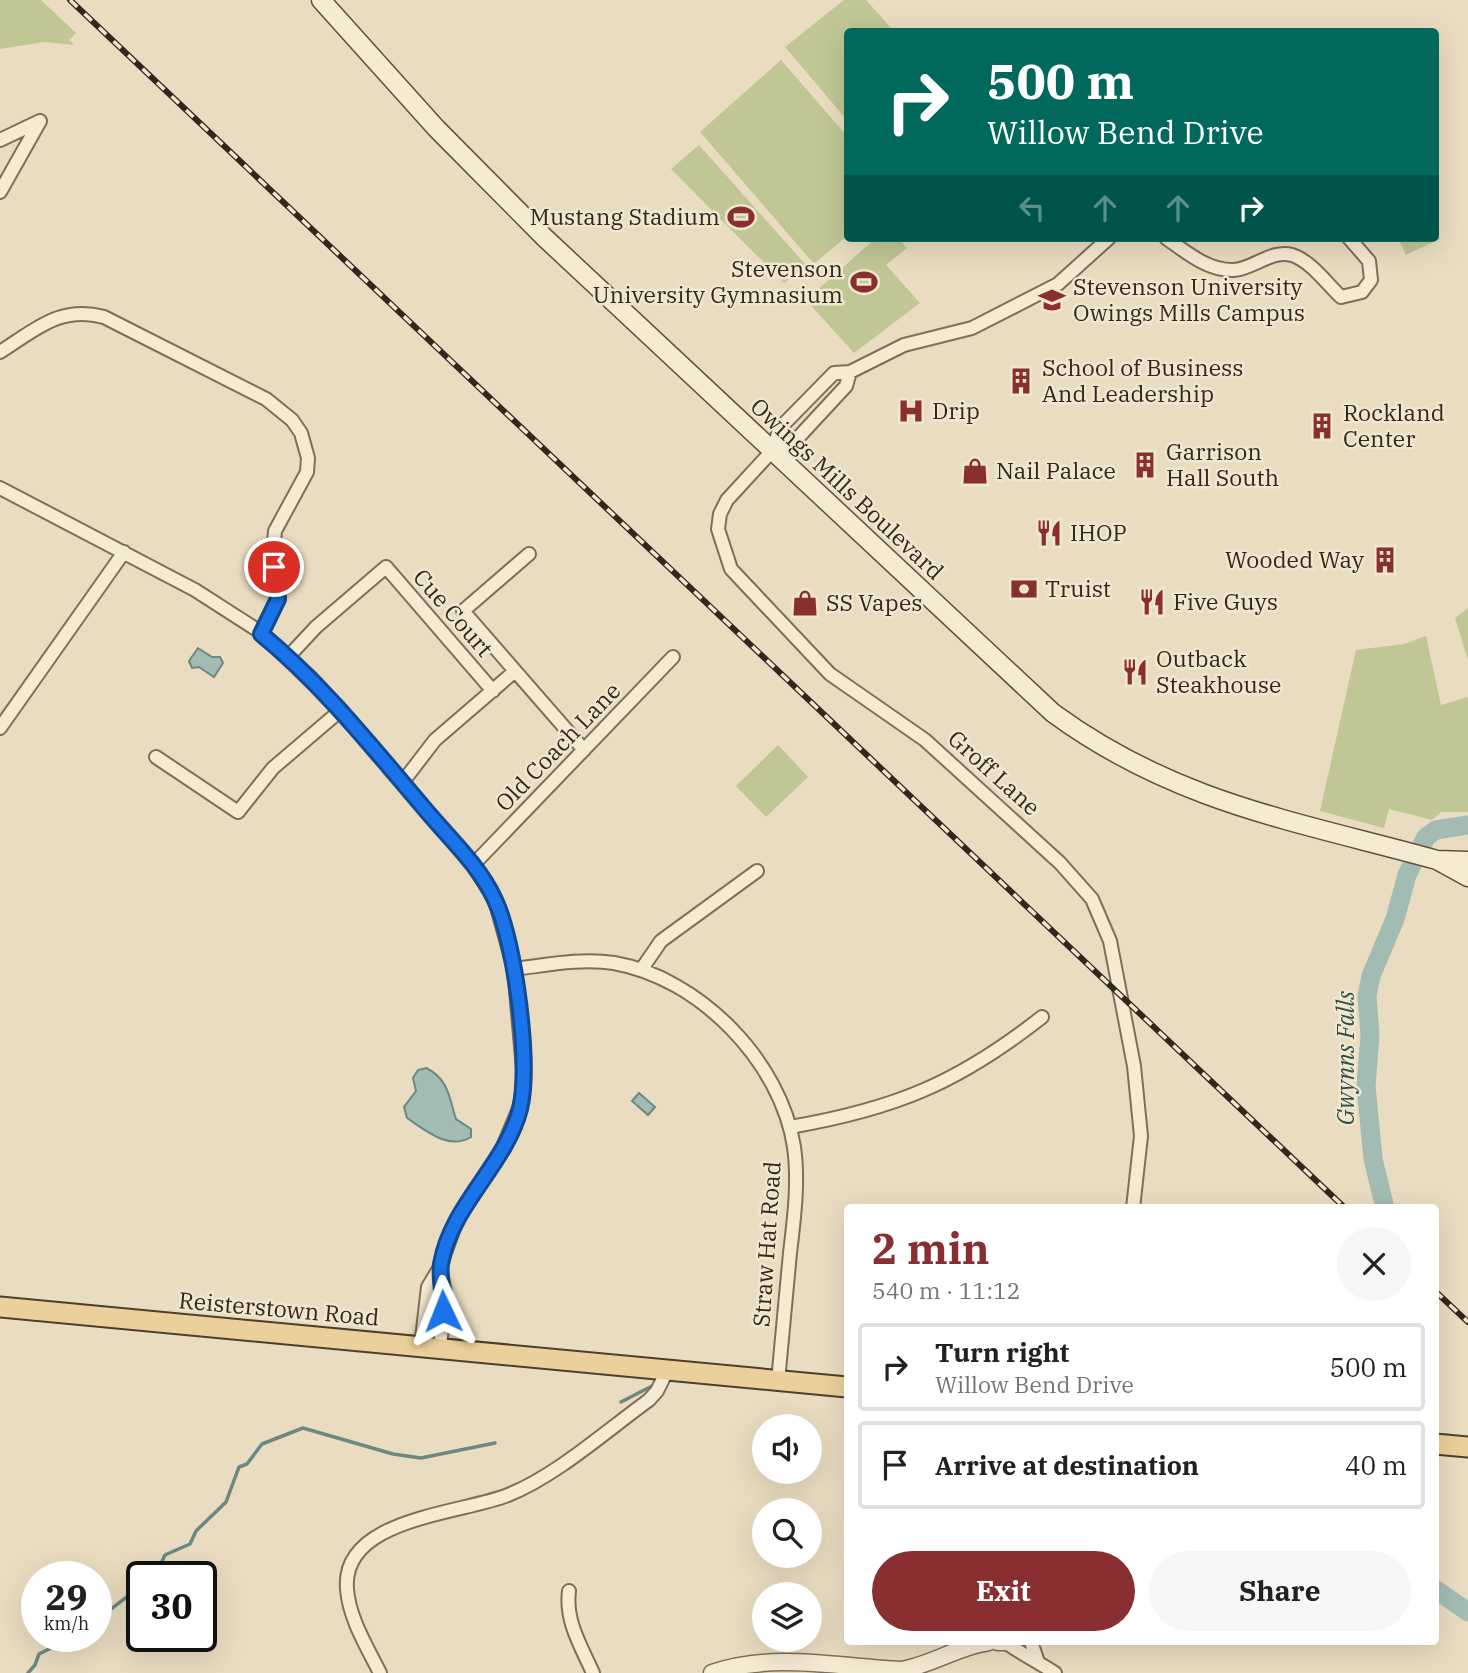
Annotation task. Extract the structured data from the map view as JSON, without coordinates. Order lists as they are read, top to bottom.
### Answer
{
  "streets": {
    "main road": ["Owings Mills Boulevard", "Reisterstown Road"],
    "street": [
      "Cue Court",
      "Old Coach Lane",
      "Groff Lane",
      "Straw Hat Road"
    ]
  },
  "crossings": [
    ["Owings Mills Boulevard", "Groff Lane"],
    ["Straw Hat Road", "Reisterstown Road"]
  ],
  "water": ["Gwynns Falls"],
  "places": {
    "sports": ["Mustang Stadium", "Stevenson University Gymnasium"],
    "school or university": ["Stevenson University Owings Mills Campus"],
    "building": [
      "School of Business And Leadership",
      "Rockland Center",
      "Garrison Hall South",
      "Wooded Way"
    ],
    "hospital": ["Drip"],
    "shop": ["Nail Palace", "SS Vapes"],
    "restaurant": ["IHOP", "Five Guys", "Outback Steakhouse"],
    "bank": ["Truist"]
  },
  "page": {
    "turn": ["500 m", "Willow Bend Drive"],
    "heading": ["2 min", "540 m · 11:12"],
    "list": [
      {
        "name": "Turn right",
        "note": "Willow Bend Drive",
        "value": "500 m"
      },
      {
        "name": "Arrive at destination",
        "value": "40 m"
      }
    ],
    "buttons": ["Exit", "Share"],
    "speed": "29 km/h",
    "limit": "30"
  }
}
